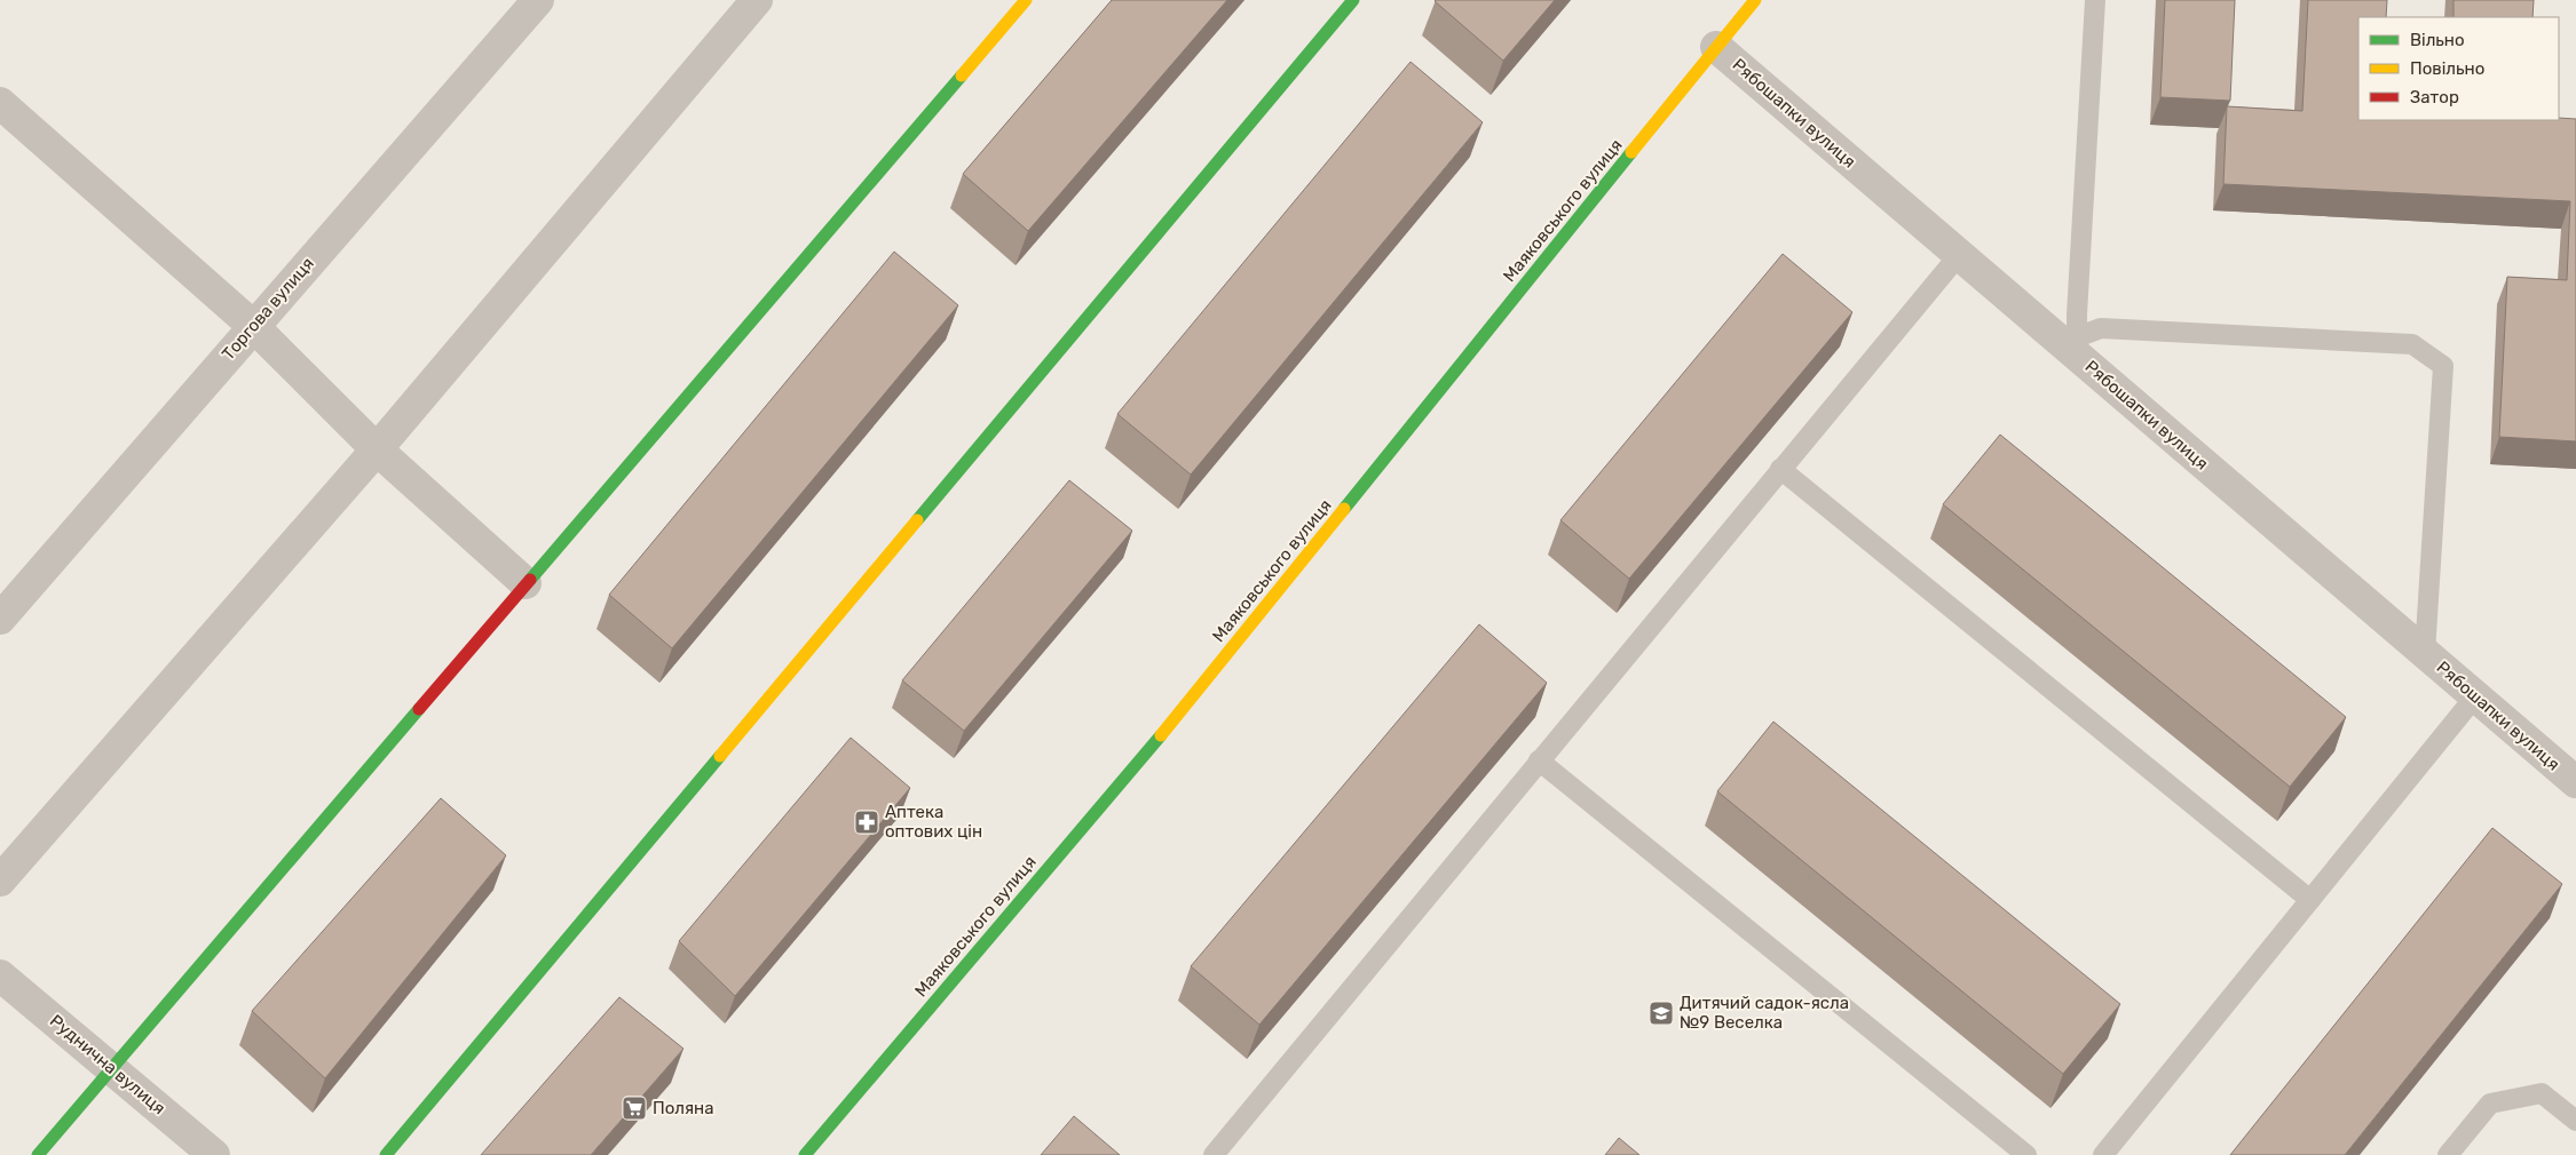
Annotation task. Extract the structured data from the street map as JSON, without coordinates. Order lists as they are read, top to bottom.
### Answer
{
  "streets": {
    "street": [
      "Рябошапки вулиця",
      "Маяковського вулиця",
      "Торгова вулиця",
      "Руднична вулиця"
    ]
  },
  "crossings": [
    ["Рябошапки вулиця", "Маяковського вулиця"]
  ],
  "places": {
    "pharmacy": ["Аптека оптових цін"],
    "school or university": ["Дитячий садок-ясла №9 Веселка"],
    "supermarket": ["Поляна"]
  },
  "legend": ["Вільно", "Повільно", "Затор"]
}
